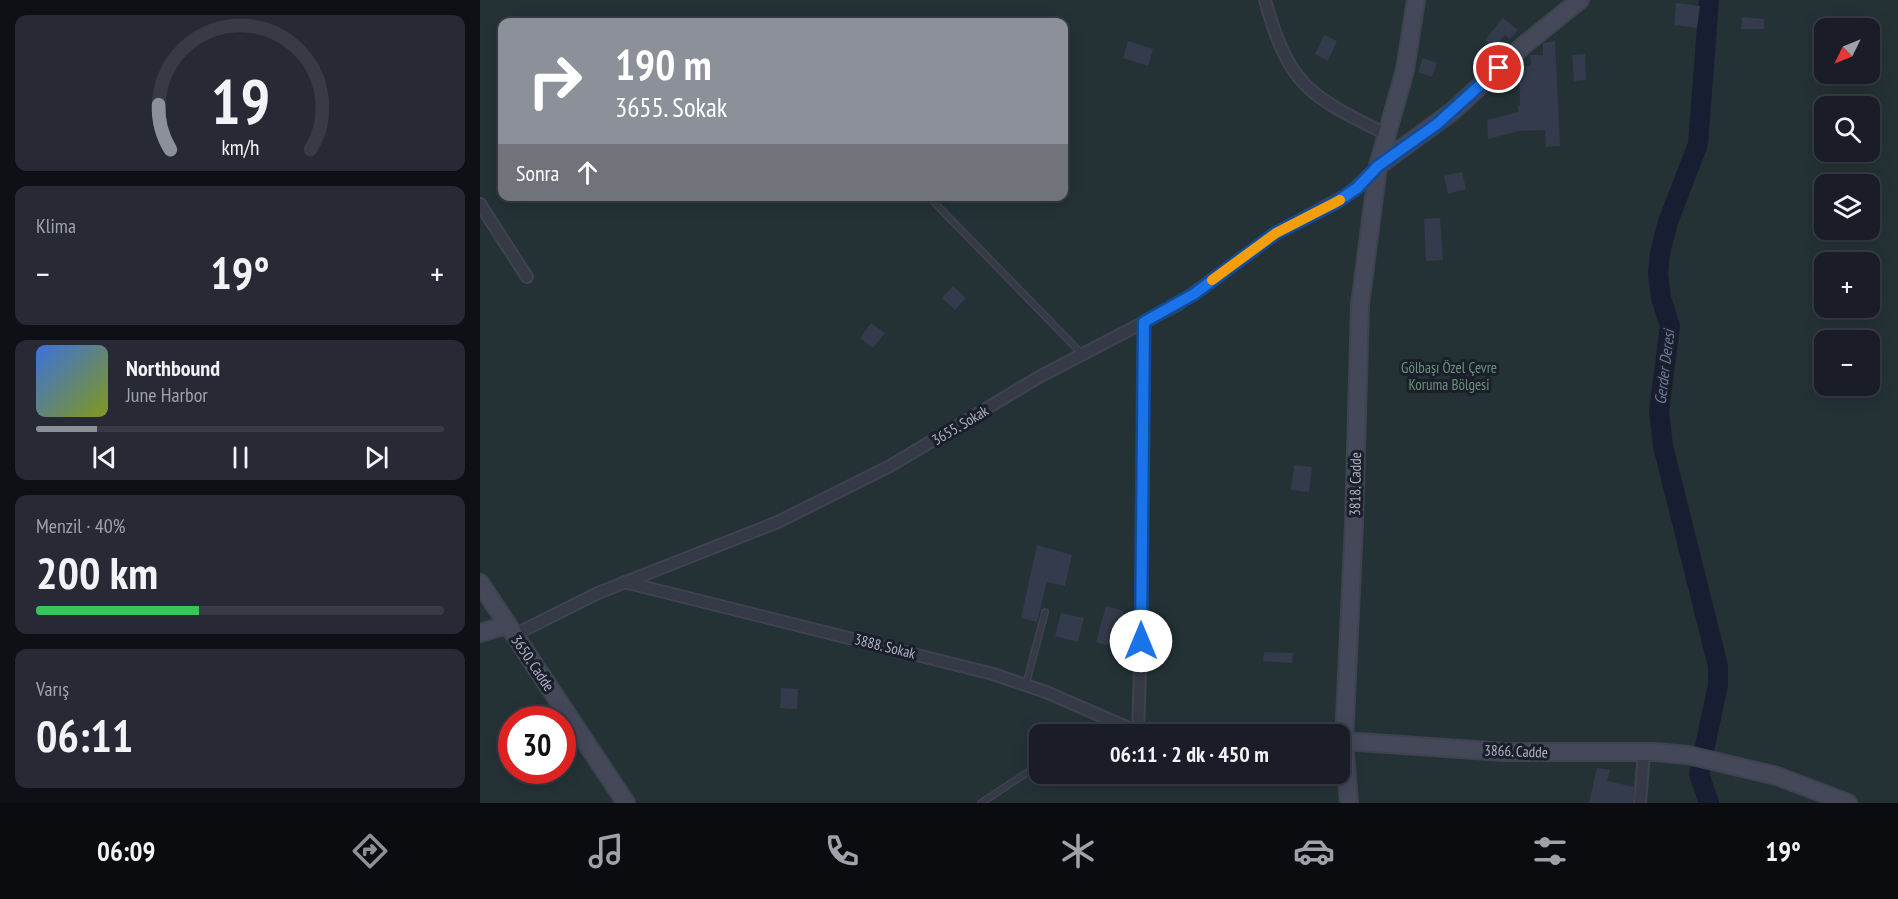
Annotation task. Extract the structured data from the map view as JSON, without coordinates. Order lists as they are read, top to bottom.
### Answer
{
  "streets": {
    "street": [
      "3655. Sokak",
      "3818. Cadde",
      "3888. Sokak",
      "3650. Cadde",
      "3866. Cadde"
    ]
  },
  "crossings": [
    ["3655. Sokak", "3818. Cadde"],
    ["3655. Sokak", "3888. Sokak"],
    ["3655. Sokak", "3650. Cadde"]
  ],
  "water": ["Gerder Deresi"],
  "parks": ["Gölbaşı Özel Çevre Koruma Bölgesi"],
  "north": "bottom left",
  "page": {
    "map_buttons": ["+", "−"],
    "turn": ["190 m", "3655. Sokak"],
    "then": "Sonra",
    "tile": [
      "Klima",
      ["Menzil · 40%", "200 km"],
      ["Varış", "06:11"]
    ],
    "heat": ["−", "19°", "+"],
    "song": ["Northbound", "June Harbor"],
    "limit": "30",
    "trip": "06:11 · 2 dk · 450 m",
    "tabs": ["06:09", "19°"],
    "gauge": ["19", "km/h"]
  }
}
